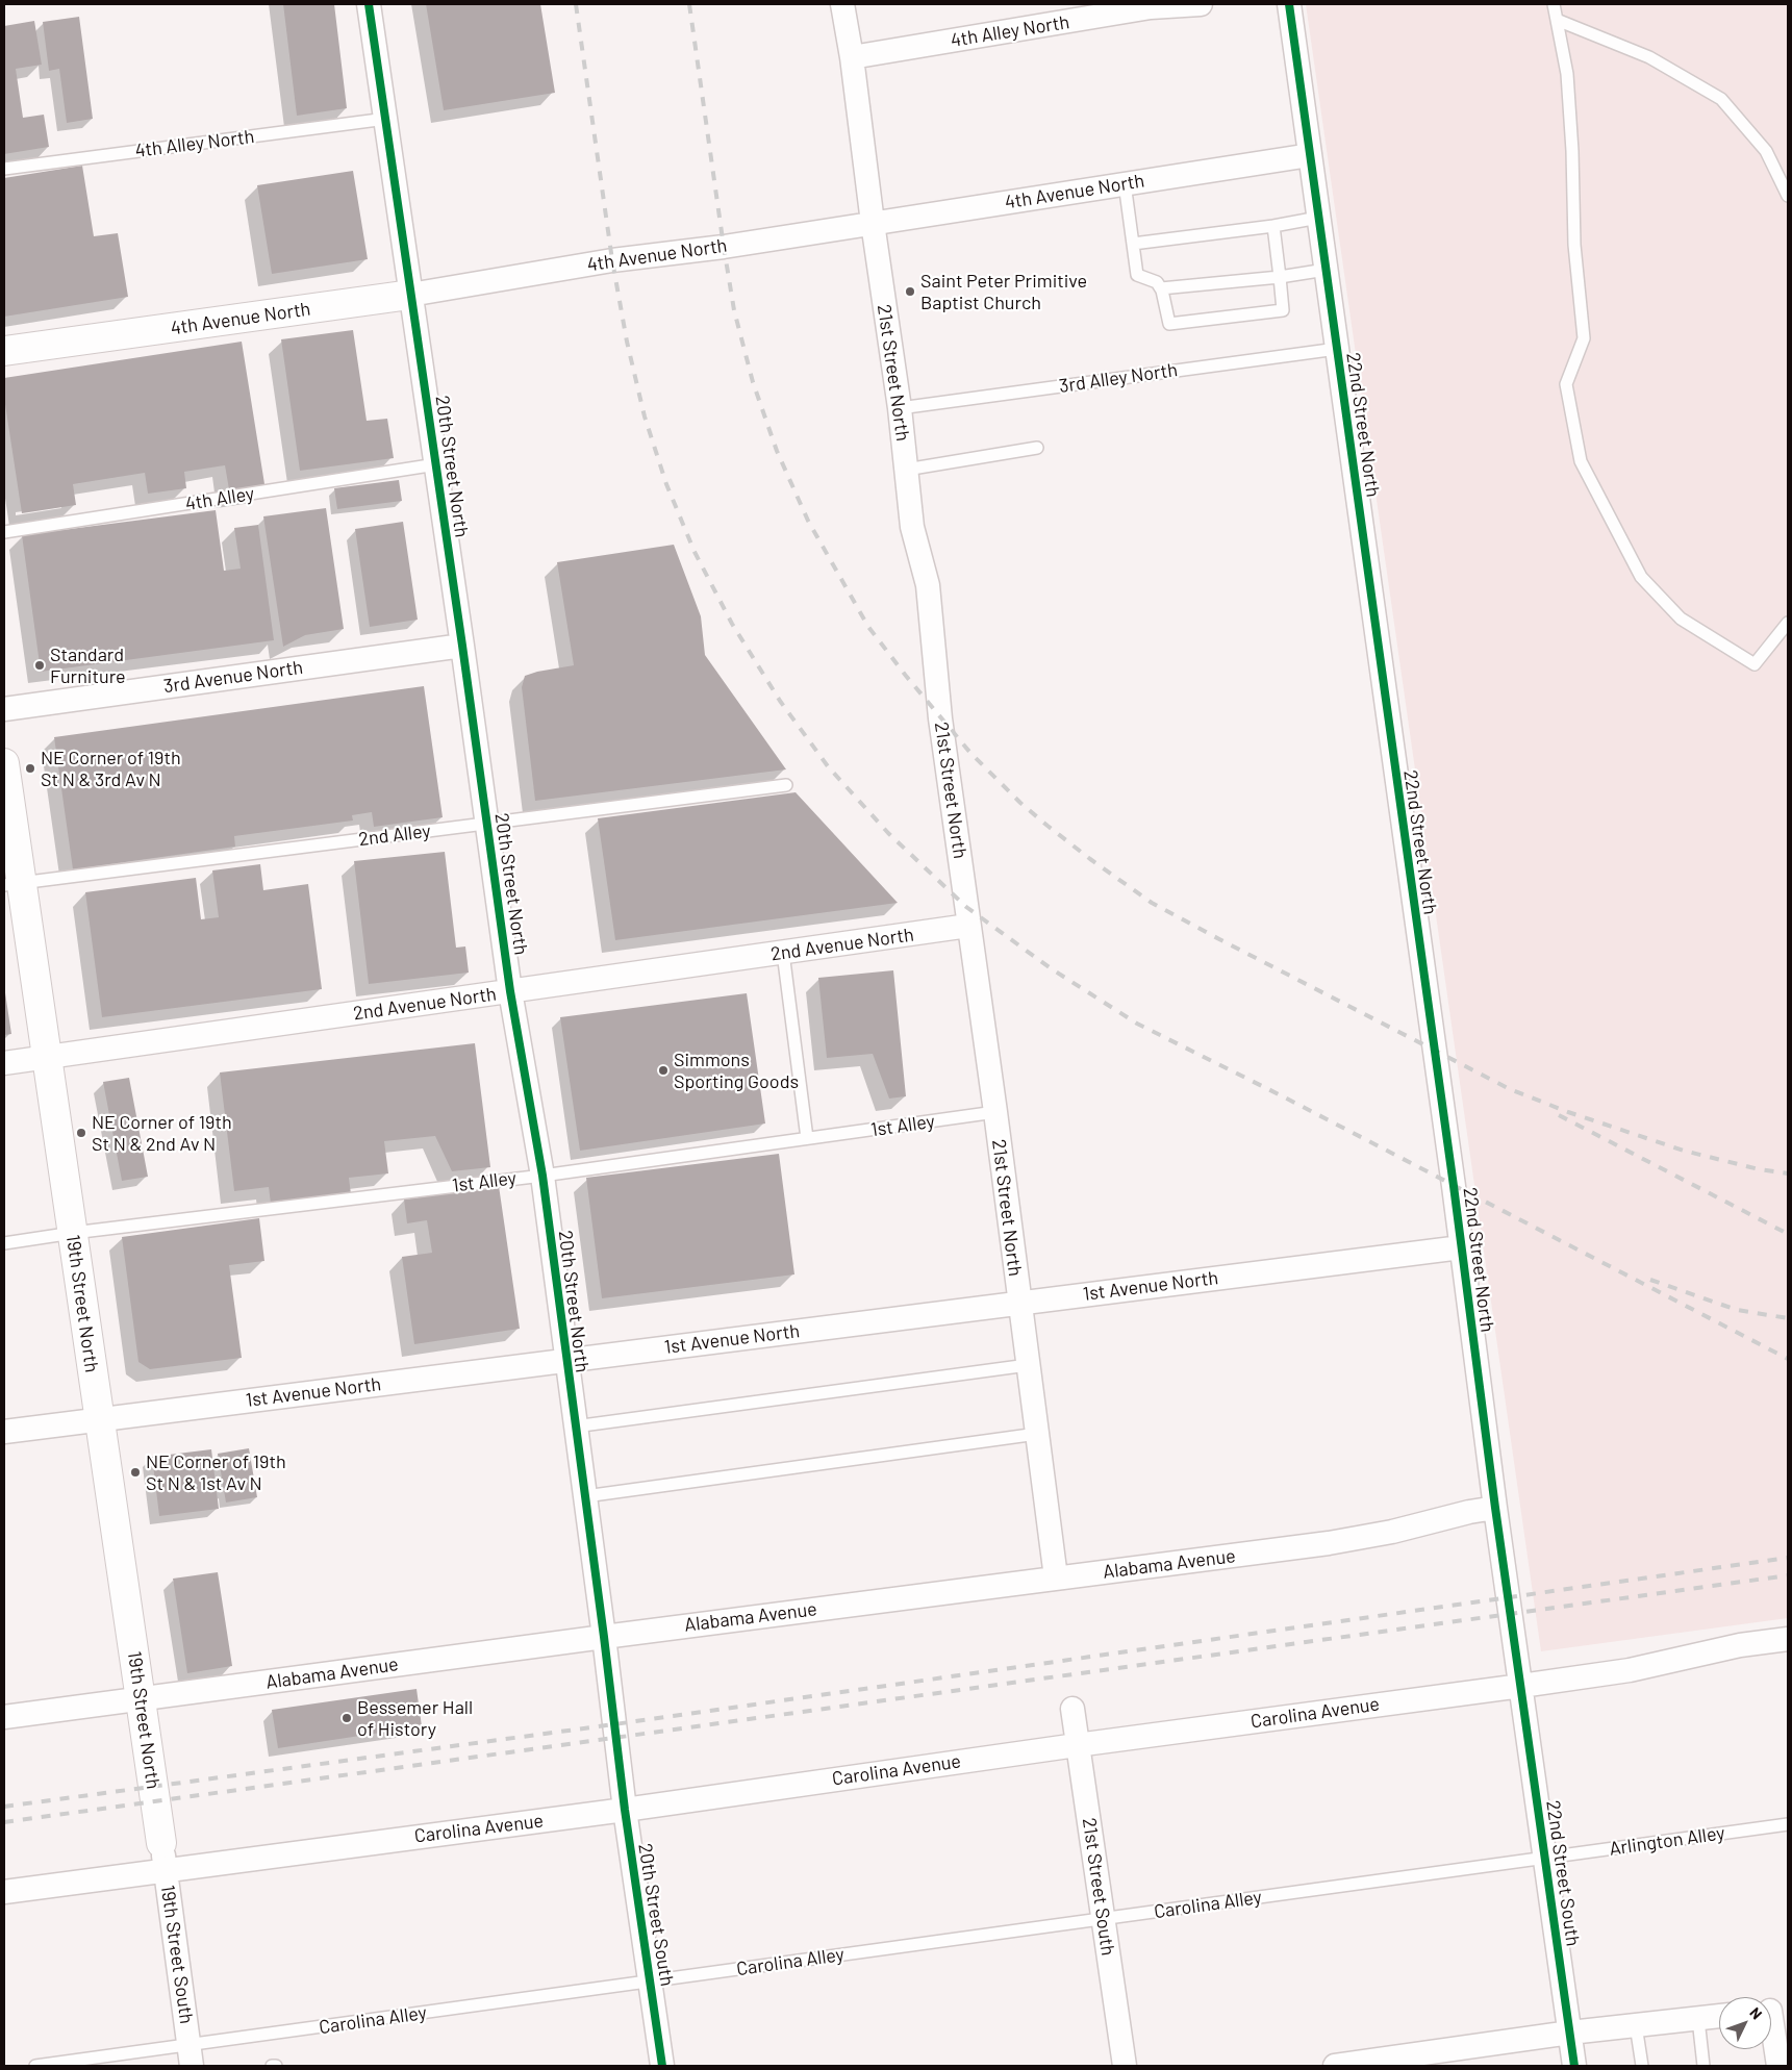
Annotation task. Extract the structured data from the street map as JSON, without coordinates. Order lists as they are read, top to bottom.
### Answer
{
  "streets": {
    "street": [
      "4th Alley North",
      "4th Avenue North",
      "21st Street North",
      "22nd Street North",
      "20th Street North",
      "3rd Avenue North",
      "2nd Avenue North",
      "1st Avenue North",
      "19th Street North",
      "Alabama Avenue",
      "Carolina Avenue",
      "22nd Street South",
      "21st Street South",
      "20th Street South",
      "19th Street South"
    ],
    "lane": [
      "3rd Alley North",
      "4th Alley",
      "2nd Alley",
      "1st Alley",
      "Arlington Alley",
      "Carolina Alley"
    ]
  },
  "crossings": [
    ["4th Alley North", "21st Street North"],
    ["4th Alley North", "20th Street North"],
    ["4th Avenue North", "21st Street North"],
    ["4th Avenue North", "22nd Street North"],
    ["4th Avenue North", "20th Street North"],
    ["21st Street North", "3rd Alley North"],
    ["21st Street North", "2nd Avenue North"],
    ["21st Street North", "1st Alley"],
    ["21st Street North", "1st Avenue North"],
    ["21st Street North", "Alabama Avenue"],
    ["3rd Alley North", "22nd Street North"],
    ["22nd Street North", "1st Avenue North"],
    ["22nd Street North", "Alabama Avenue"],
    ["22nd Street North", "Carolina Avenue"],
    ["22nd Street North", "22nd Street South"],
    ["20th Street North", "4th Alley"],
    ["20th Street North", "3rd Avenue North"],
    ["20th Street North", "2nd Alley"],
    ["20th Street North", "2nd Avenue North"],
    ["20th Street North", "1st Alley"],
    ["20th Street North", "1st Avenue North"],
    ["20th Street North", "Alabama Avenue"],
    ["20th Street North", "20th Street South"],
    ["2nd Alley", "19th Street North"],
    ["2nd Avenue North", "19th Street North"],
    ["1st Alley", "19th Street North"],
    ["1st Avenue North", "19th Street North"],
    ["19th Street North", "Alabama Avenue"],
    ["19th Street North", "Carolina Avenue"],
    ["19th Street North", "19th Street South"],
    ["Carolina Avenue", "22nd Street South"],
    ["Carolina Avenue", "21st Street South"],
    ["Carolina Avenue", "20th Street South"],
    ["Carolina Avenue", "19th Street South"],
    ["Arlington Alley", "22nd Street South"],
    ["Arlington Alley", "Carolina Alley"],
    ["22nd Street South", "Carolina Alley"],
    ["21st Street South", "Carolina Alley"],
    ["Carolina Alley", "20th Street South"],
    ["Carolina Alley", "19th Street South"]
  ],
  "places": [
    "Saint Peter Primitive Baptist Church",
    "Standard Furniture",
    "NE Corner of 19th St N & 3rd Av N",
    "Simmons Sporting Goods",
    "NE Corner of 19th St N & 2nd Av N",
    "NE Corner of 19th St N & 1st Av N",
    "Bessemer Hall of History"
  ],
  "north": "top right"
}
